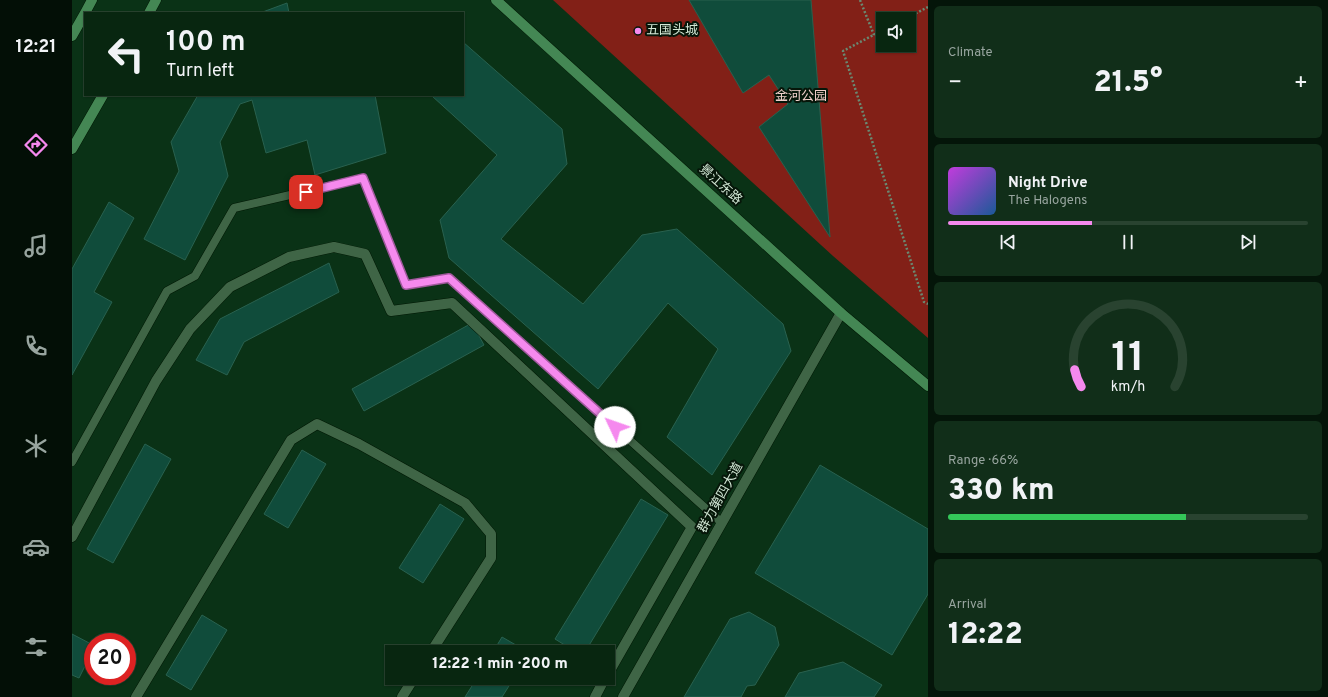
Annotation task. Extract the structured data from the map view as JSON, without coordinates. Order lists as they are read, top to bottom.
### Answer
{
  "streets": {
    "main road": ["景江东路"],
    "street": ["群力第四大道"]
  },
  "crossings": [
    ["景江东路", "群力第四大道"]
  ],
  "parks": ["金河公园"],
  "places": ["五国头城"],
  "page": {
    "tabs": "12:21",
    "tile": [
      "Climate",
      ["Range · 66%", "330 km"],
      ["Arrival", "12:22"]
    ],
    "turn": ["100 m", "Turn left"],
    "heat": ["−", "21.5°", "+"],
    "song": ["Night Drive", "The Halogens"],
    "limit": "20",
    "trip": "12:22 · 1 min · 200 m",
    "gauge": ["11", "km/h"]
  }
}
